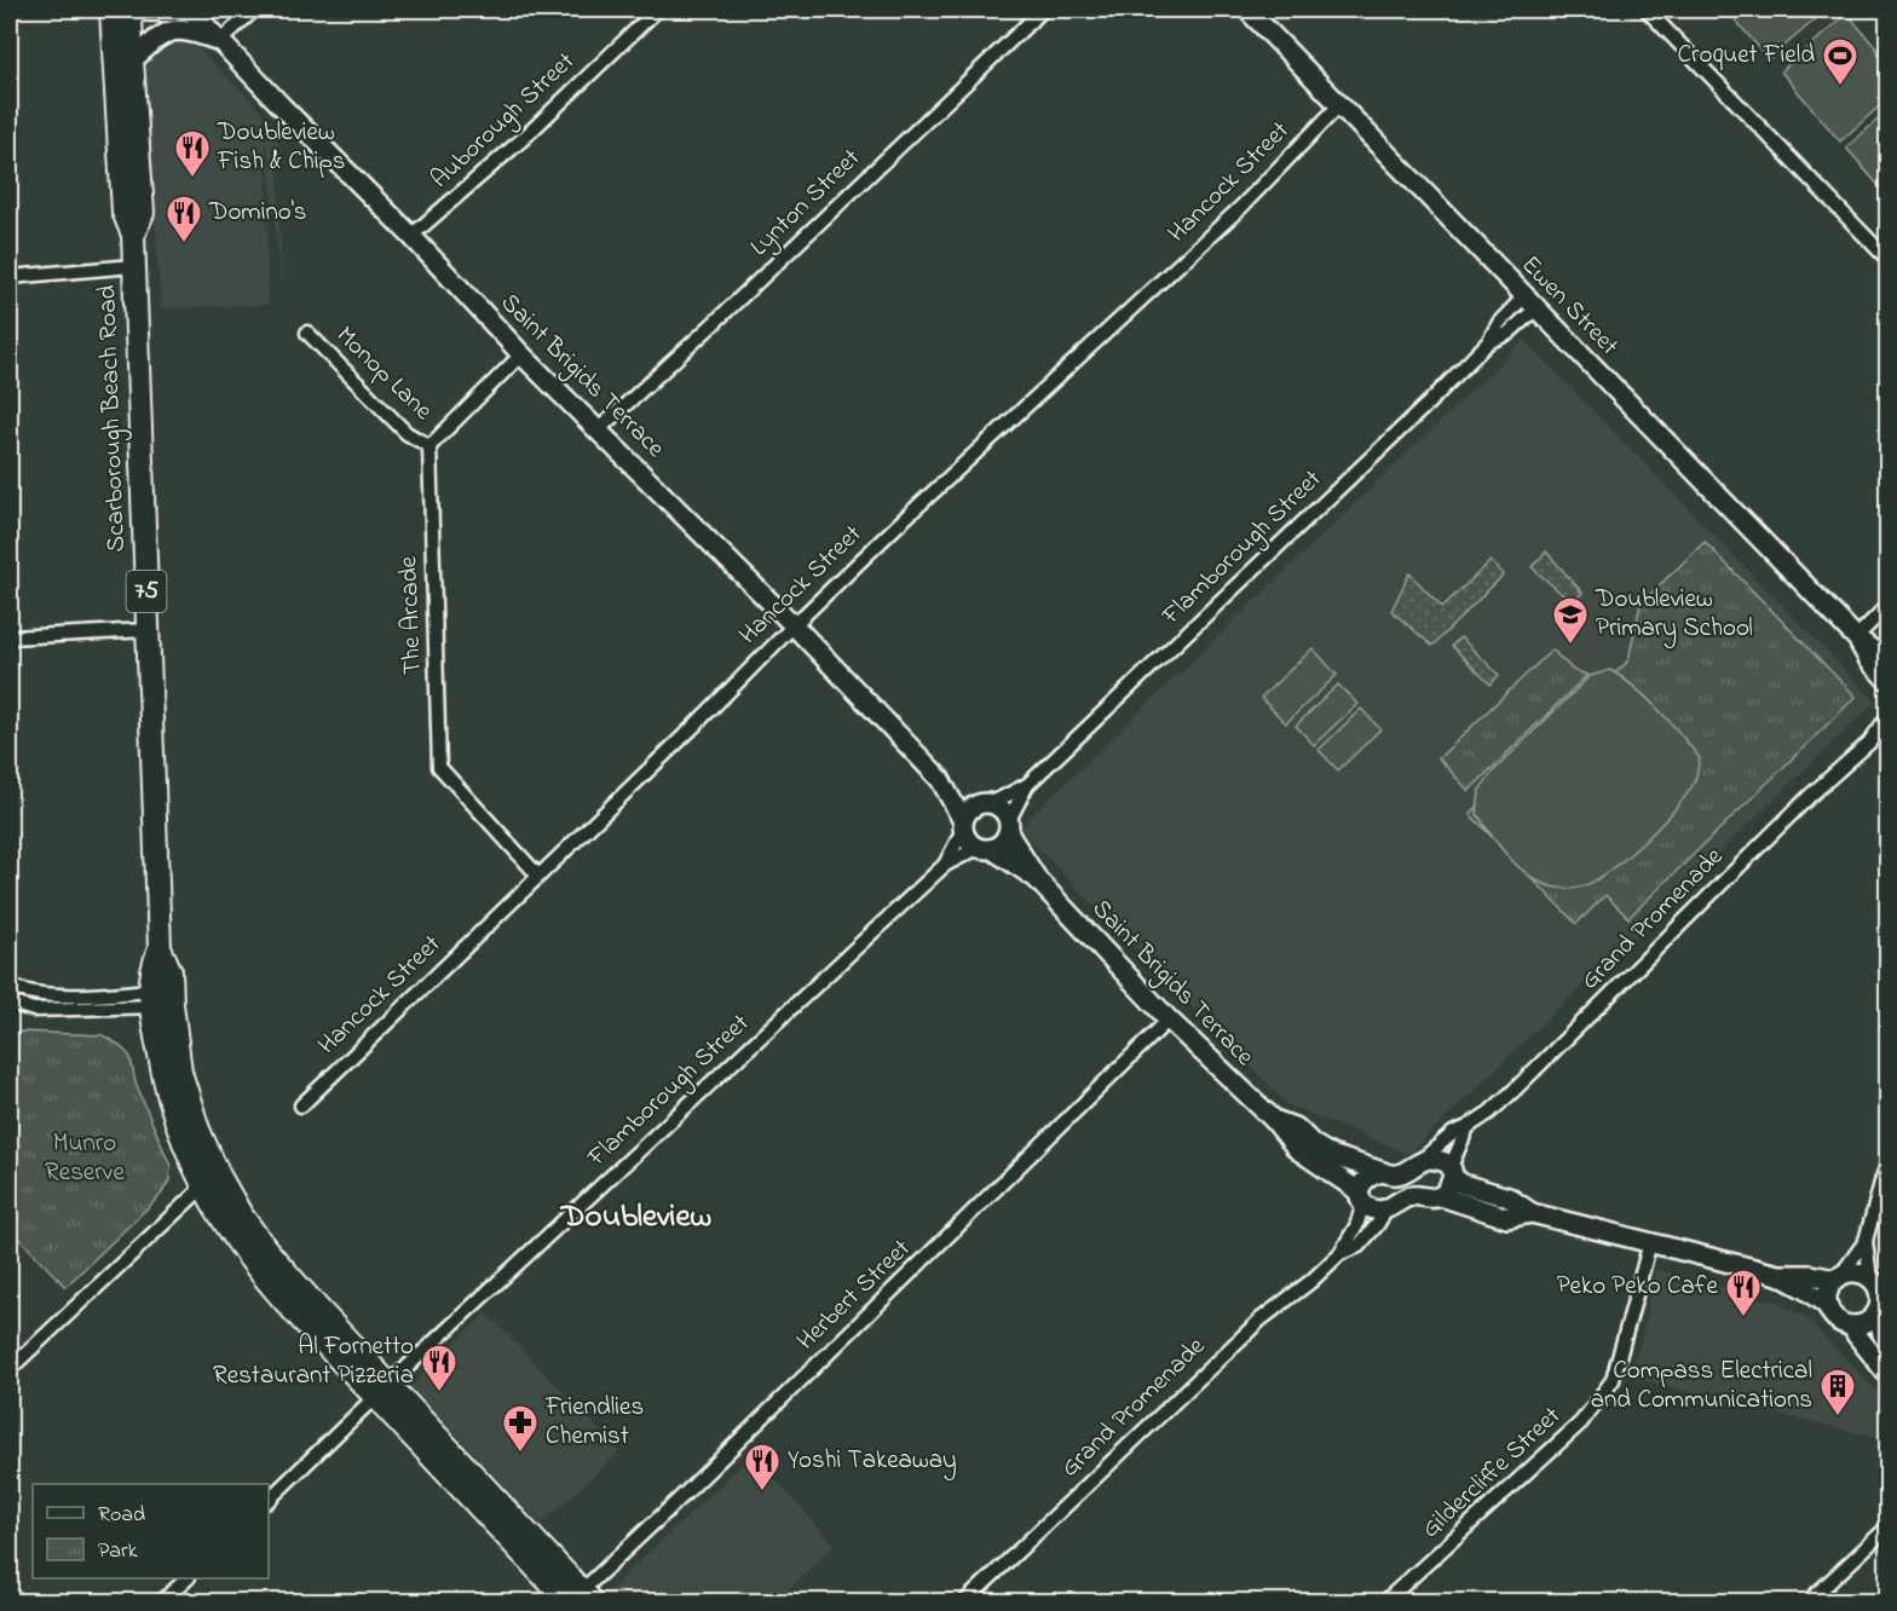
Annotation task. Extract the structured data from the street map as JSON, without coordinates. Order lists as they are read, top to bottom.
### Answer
{
  "streets": {
    "main road": ["Scarborough Beach Road", "75"],
    "street": [
      "Auborough Street",
      "Hancock Street",
      "Lynton Street",
      "Ewen Street",
      "Monop Lane",
      "Saint Brigids Terrace",
      "Flamborough Street",
      "The Arcade",
      "Grand Promenade",
      "Herbert Street",
      "Gildercliffe Street"
    ]
  },
  "crossings": [
    ["Auborough Street", "Saint Brigids Terrace"],
    ["Hancock Street", "Ewen Street"],
    ["Hancock Street", "Saint Brigids Terrace"],
    ["Hancock Street", "The Arcade"],
    ["Lynton Street", "Saint Brigids Terrace"],
    ["Ewen Street", "Flamborough Street"],
    ["Monop Lane", "The Arcade"],
    ["Saint Brigids Terrace", "Scarborough Beach Road"],
    ["Saint Brigids Terrace", "Flamborough Street"],
    ["Saint Brigids Terrace", "Grand Promenade"],
    ["Saint Brigids Terrace", "Herbert Street"],
    ["Scarborough Beach Road", "Flamborough Street"],
    ["Scarborough Beach Road", "Herbert Street"]
  ],
  "districts": ["Doubleview"],
  "parks": ["Munro Reserve"],
  "places": {
    "sports": ["Croquet Field"],
    "restaurant": [
      "Doubleview Fish & Chips",
      "Domino's",
      "Peko Peko Cafe",
      "Al Fornetto Restaurant Pizzeria",
      "Yoshi Takeaway"
    ],
    "school or university": ["Doubleview Primary School"],
    "building": ["Compass Electrical and Communications"],
    "pharmacy": ["Friendlies Chemist"]
  },
  "legend": ["Road", "Park"]
}
